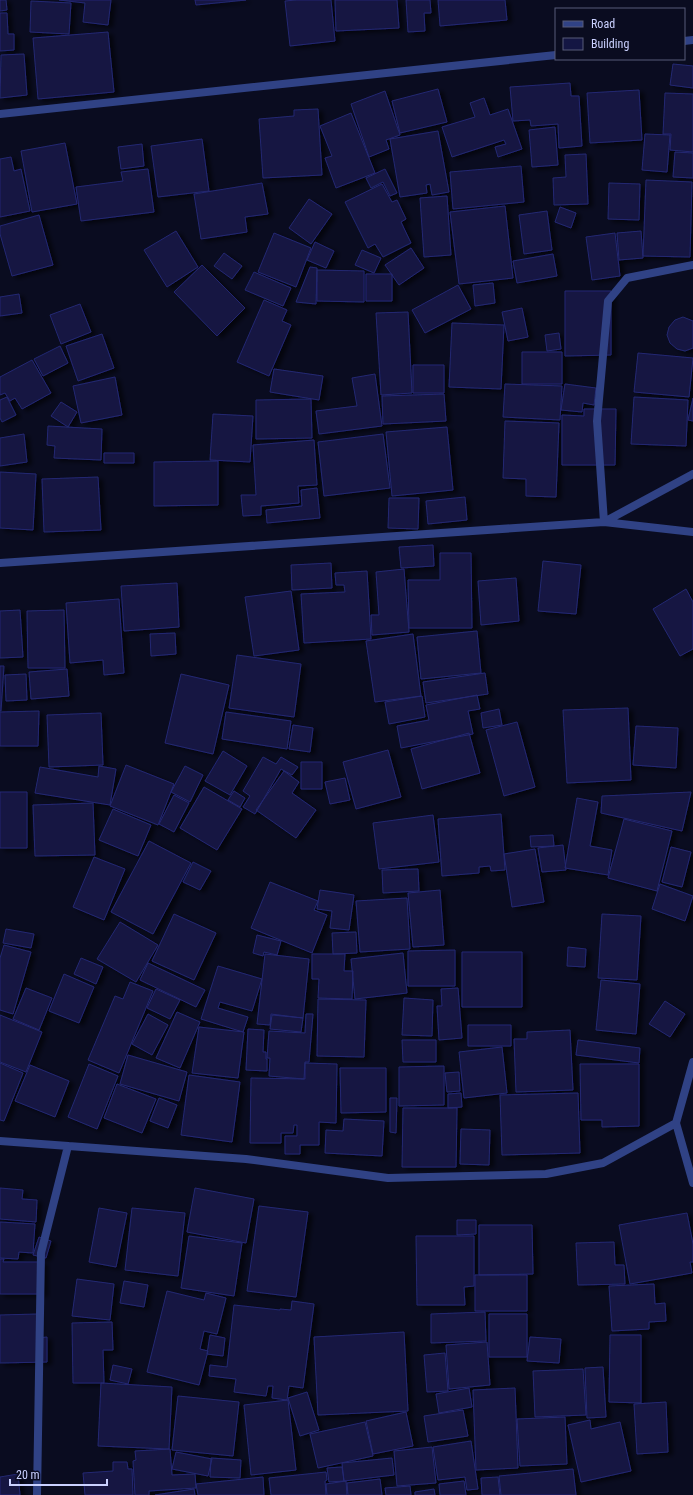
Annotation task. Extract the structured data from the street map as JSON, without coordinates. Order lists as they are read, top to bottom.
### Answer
{
  "legend": ["Road", "Building"],
  "scale_bar": "20 m"
}
